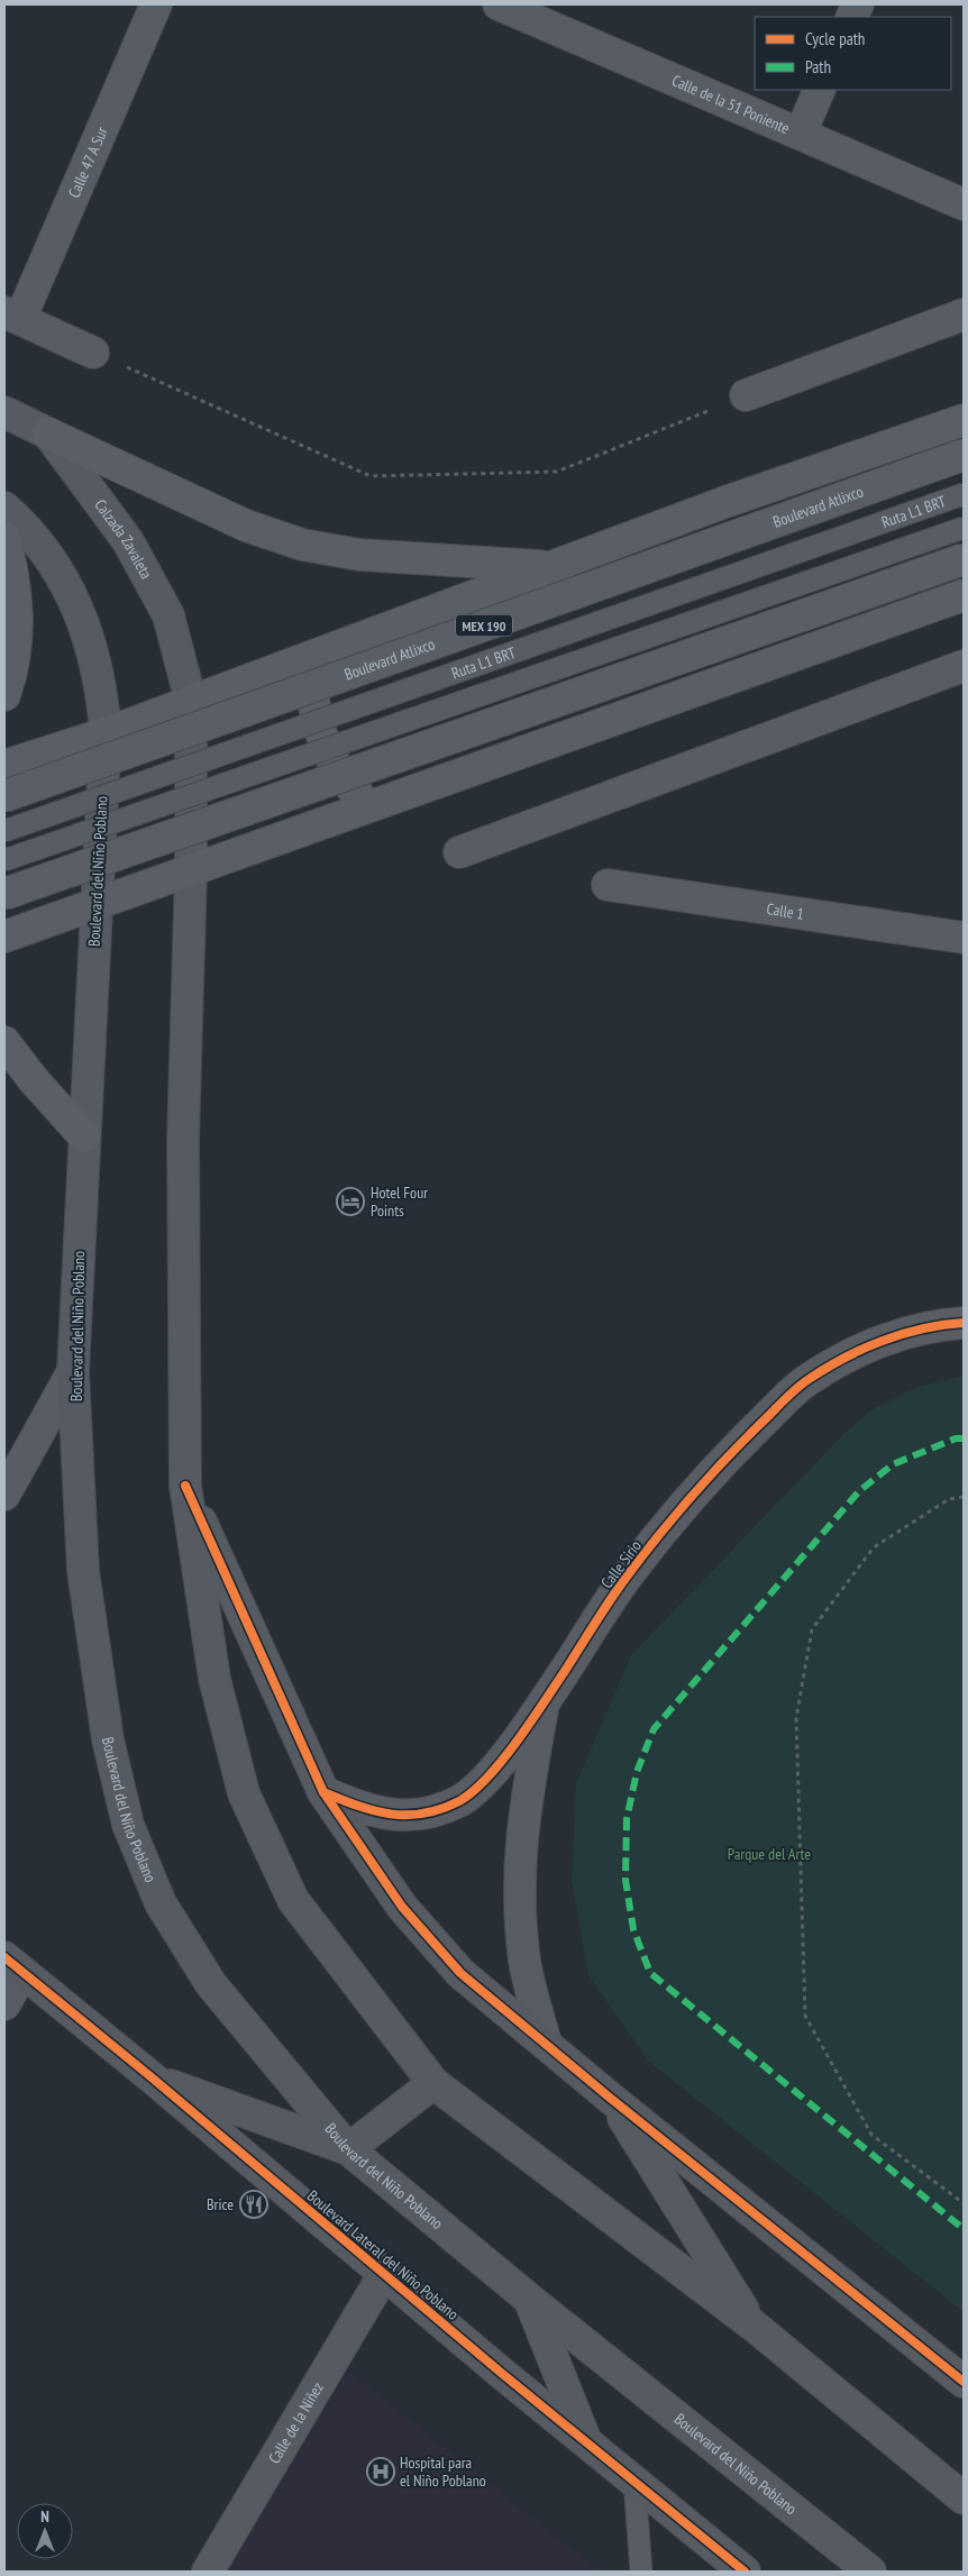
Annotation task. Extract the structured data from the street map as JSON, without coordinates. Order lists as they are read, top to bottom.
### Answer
{
  "streets": {
    "main road": [
      "Boulevard Atlixco",
      "Calzada Zavaleta",
      "MEX 190",
      "Boulevard del Niño Poblano",
      "Boulevard Lateral del Niño Poblano",
      "Calle de la Niñez"
    ],
    "street": [
      "Calle de la 51 Poniente",
      "Calle 47 A Sur",
      "Calle 1",
      "Calle Sirio"
    ],
    "lane": ["Ruta L1 BRT"]
  },
  "crossings": [
    ["Boulevard Lateral del Niño Poblano", "Calle de la Niñez"]
  ],
  "parks": ["Parque del Arte"],
  "places": {
    "hotel": ["Hotel Four Points"],
    "restaurant": ["Brice"],
    "hospital": ["Hospital para el Niño Poblano"]
  },
  "legend": ["Cycle path", "Path"],
  "north": "top"
}
